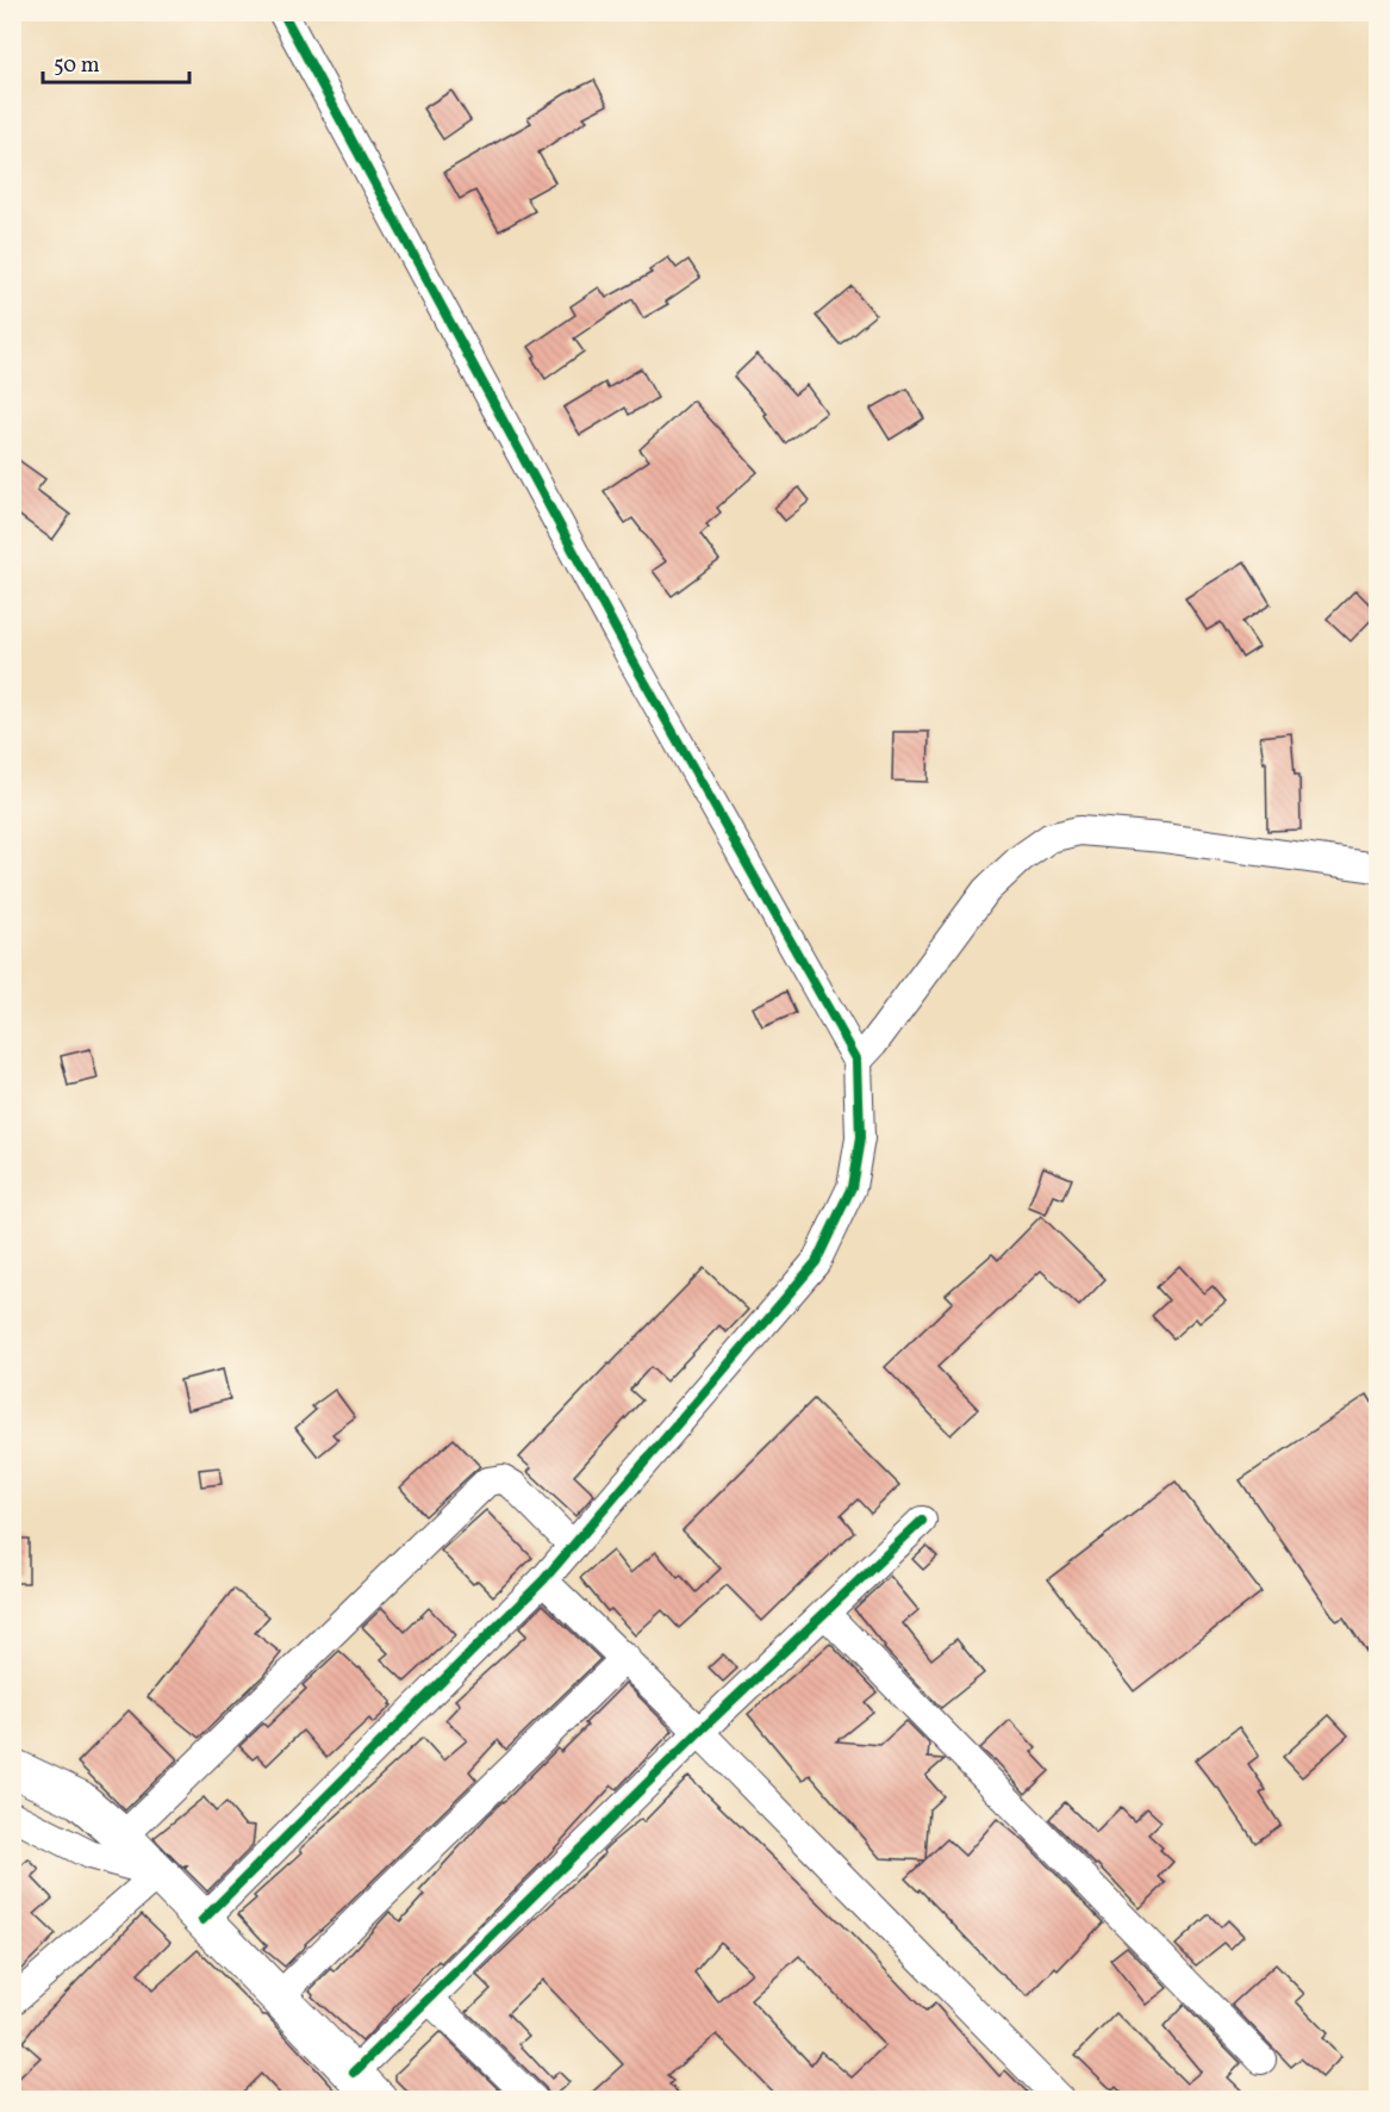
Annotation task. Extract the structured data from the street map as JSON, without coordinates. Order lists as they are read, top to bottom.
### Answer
{
  "scale_bar": "50 m"
}
